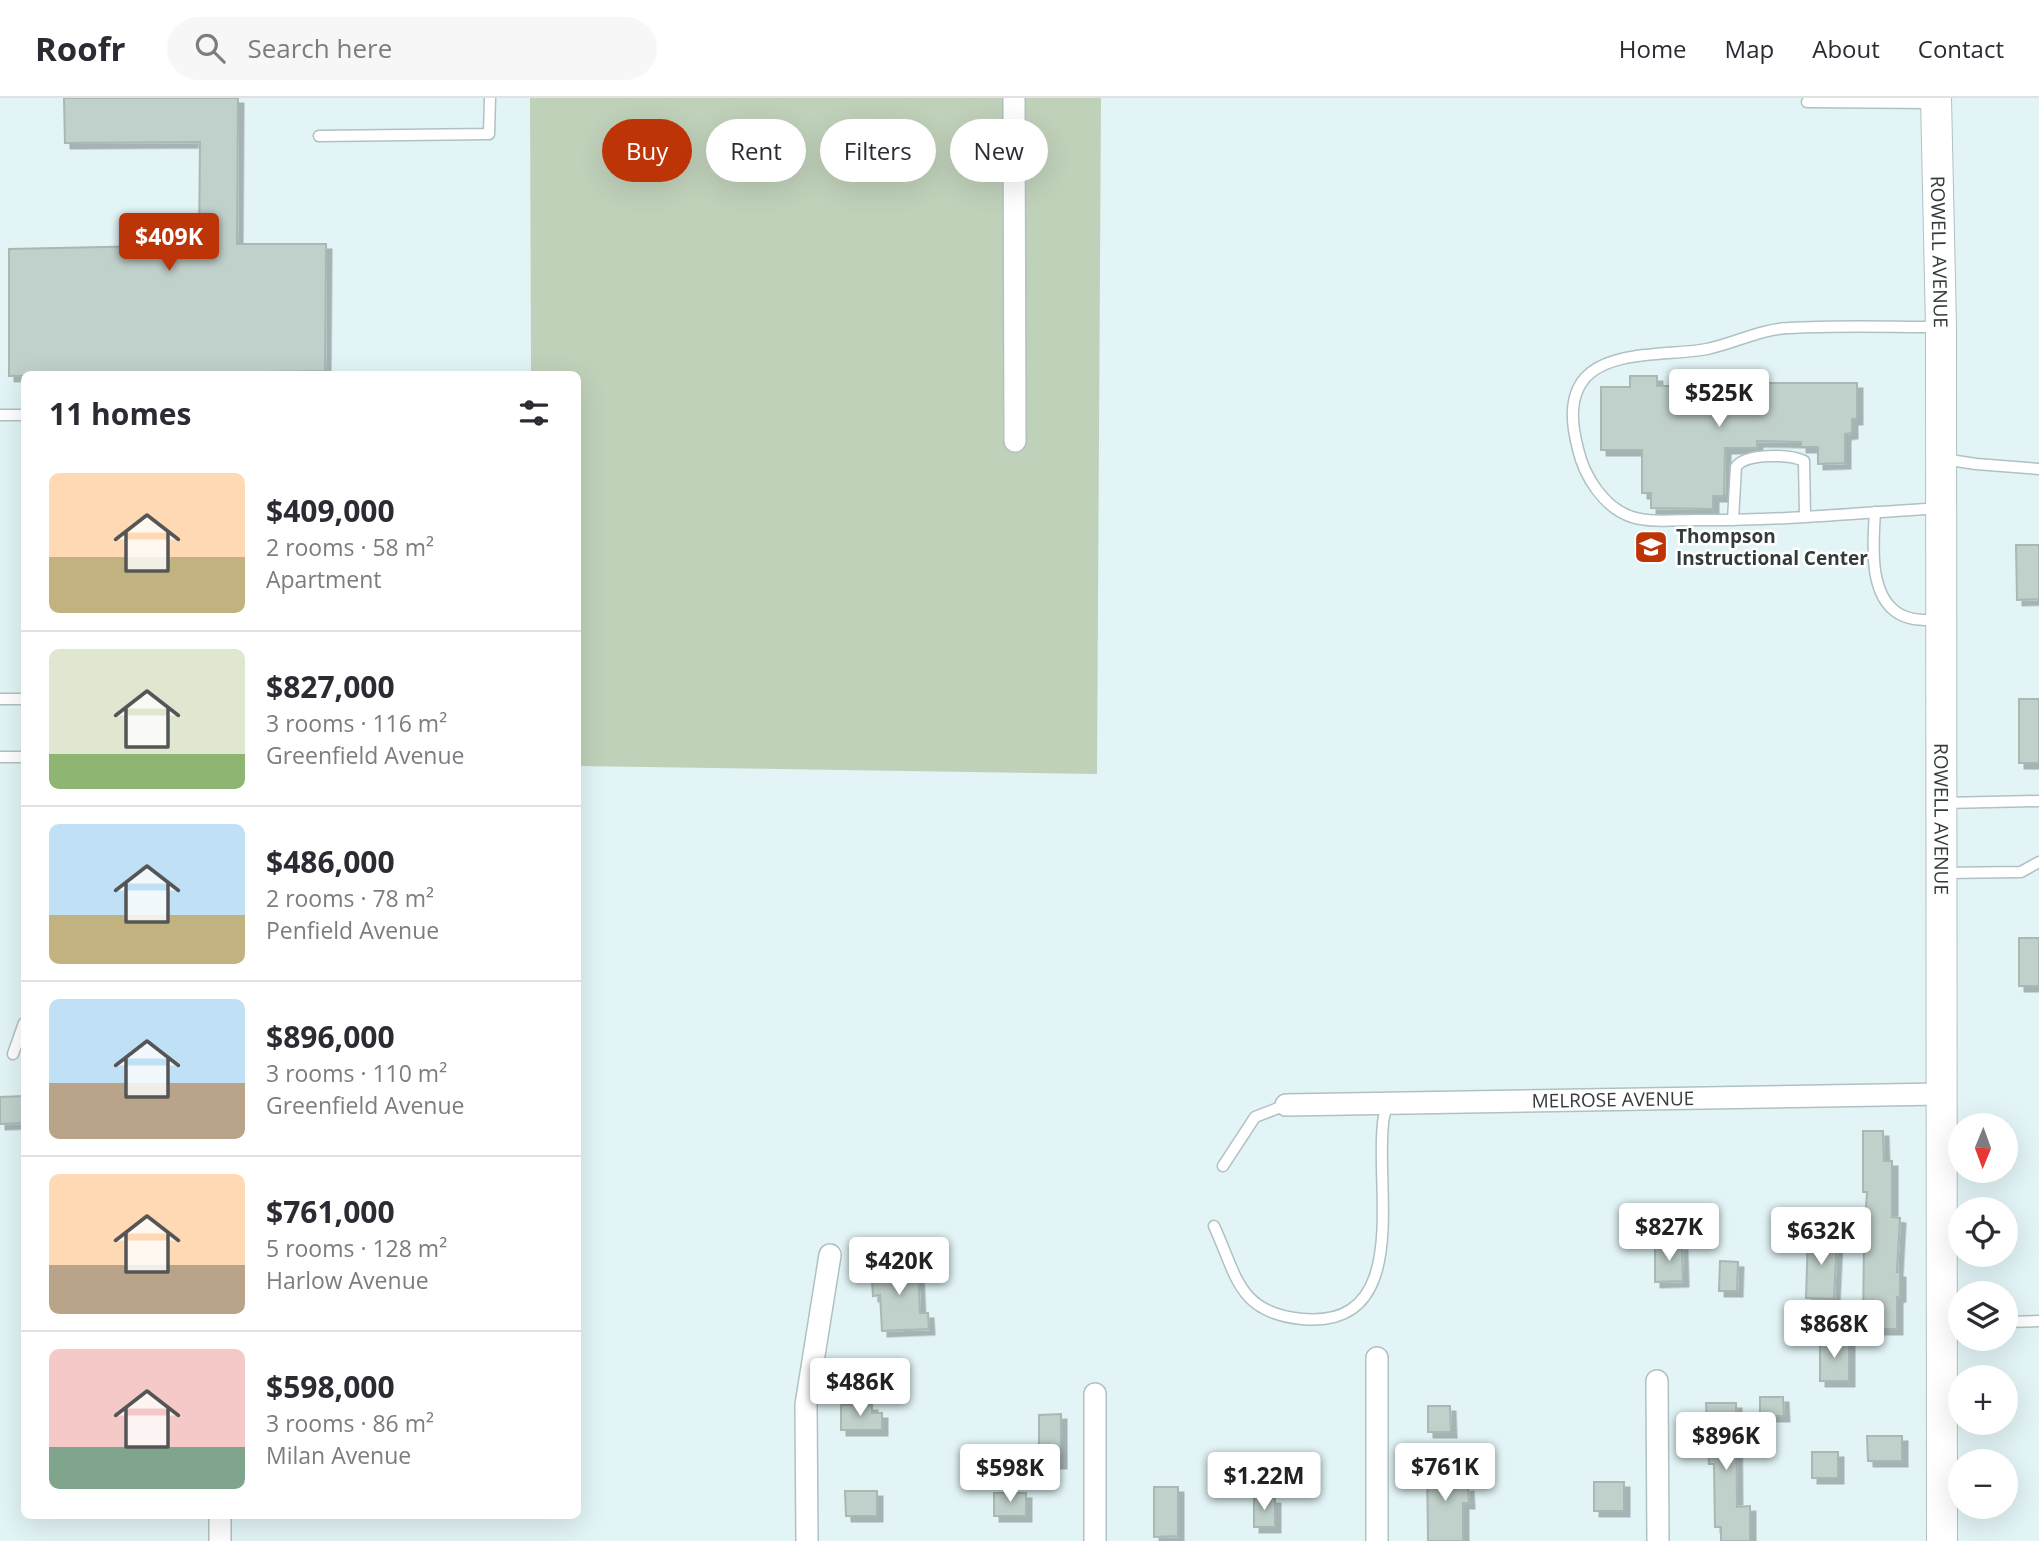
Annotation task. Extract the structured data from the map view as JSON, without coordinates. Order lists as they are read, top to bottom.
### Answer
{
  "streets": {
    "street": ["ROWELL AVENUE", "MELROSE AVENUE"]
  },
  "crossings": [
    ["ROWELL AVENUE", "MELROSE AVENUE"]
  ],
  "places": {
    "school or university": ["Thompson Instructional Center"]
  },
  "north": "bottom",
  "page": {
    "header": "Roofr",
    "search": "Search here",
    "nav": [
      "Home",
      "Map",
      "About",
      "Contact"
    ],
    "chip": [
      "Buy",
      "Rent",
      "Filters",
      "New"
    ],
    "price": [
      "$409K",
      "$525K",
      "$827K",
      "$632K",
      "$420K",
      "$868K",
      "$486K",
      "$896K",
      "$761K",
      "$598K",
      "$1.22M"
    ],
    "heading": "11 homes",
    "list": [
      {
        "name": "$409,000",
        "note": "2 rooms · 58 m² · Apartment"
      },
      {
        "name": "$827,000",
        "note": "3 rooms · 116 m² · Greenfield Avenue"
      },
      {
        "name": "$486,000",
        "note": "2 rooms · 78 m² · Penfield Avenue"
      },
      {
        "name": "$896,000",
        "note": "3 rooms · 110 m² · Greenfield Avenue"
      },
      {
        "name": "$761,000",
        "note": "5 rooms · 128 m² · Harlow Avenue"
      },
      {
        "name": "$598,000",
        "note": "3 rooms · 86 m² · Milan Avenue"
      }
    ],
    "map_buttons": ["+", "−"]
  }
}
